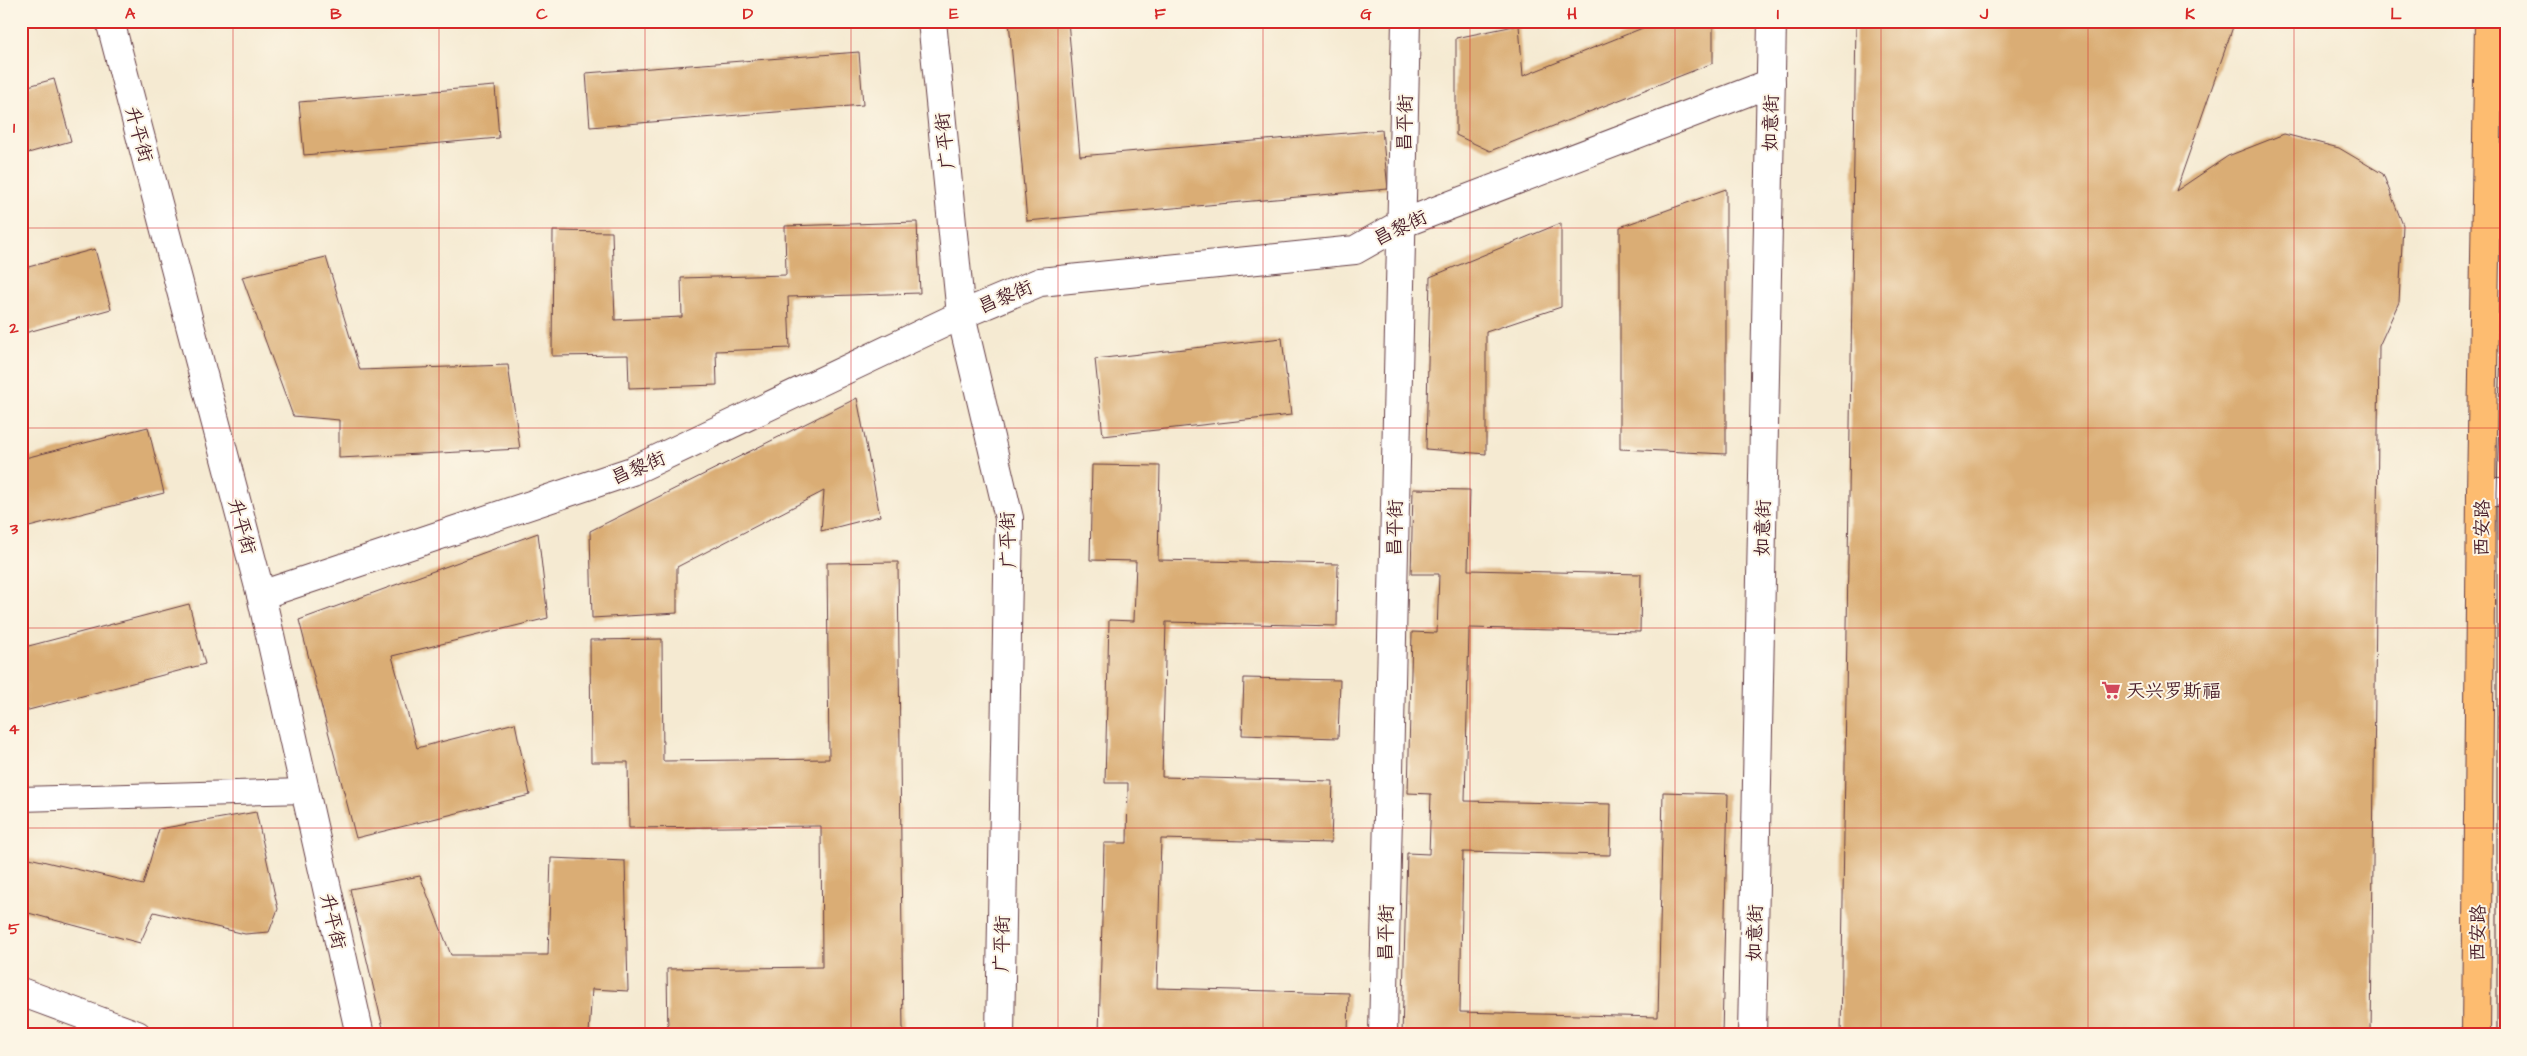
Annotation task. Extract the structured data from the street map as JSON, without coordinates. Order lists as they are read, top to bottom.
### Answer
{
  "streets": {
    "main road": ["西安路"],
    "street": [
      "昌平街",
      "如意街",
      "升平街",
      "广平街",
      "昌黎街"
    ]
  },
  "crossings": [
    ["昌平街", "昌黎街"],
    ["如意街", "昌黎街"],
    ["升平街", "昌黎街"],
    ["广平街", "昌黎街"]
  ],
  "places": {
    "supermarket": ["天兴罗斯福"]
  },
  "grid": {
    "columns": [
      "A",
      "B",
      "C",
      "D",
      "E",
      "F",
      "G",
      "H",
      "I",
      "J",
      "K",
      "L"
    ],
    "rows": [
      "1",
      "2",
      "3",
      "4",
      "5"
    ]
  }
}
